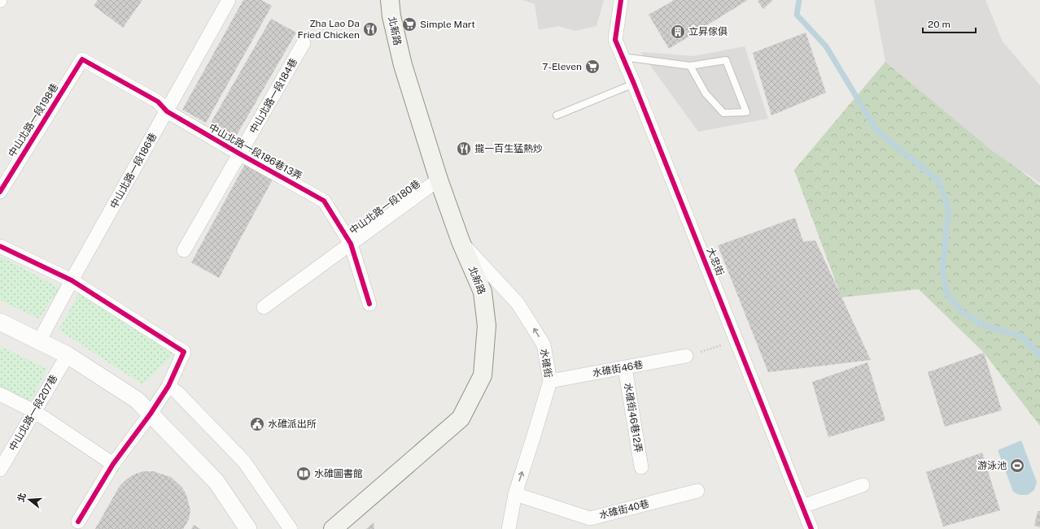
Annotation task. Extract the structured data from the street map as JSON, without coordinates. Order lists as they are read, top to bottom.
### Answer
{
  "streets": {
    "main road": ["北新路"],
    "street": [
      "中山北路一段184巷",
      "中山北路一段198巷",
      "中山北路一段186巷13弄",
      "中山北路一段186巷",
      "中山北路一段180巷",
      "大忠街",
      "水碓街",
      "水碓街46巷",
      "中山北路一段207巷",
      "水碓街46巷12弄",
      "水碓街40巷"
    ]
  },
  "crossings": [
    ["北新路", "中山北路一段180巷"],
    ["北新路", "水碓街"],
    ["中山北路一段184巷", "中山北路一段186巷13弄"],
    ["中山北路一段198巷", "中山北路一段186巷13弄"],
    ["中山北路一段186巷13弄", "中山北路一段186巷"],
    ["中山北路一段186巷13弄", "中山北路一段180巷"],
    ["水碓街", "水碓街46巷"],
    ["水碓街", "水碓街40巷"],
    ["水碓街46巷", "水碓街46巷12弄"]
  ],
  "one_way": ["水碓街"],
  "places": {
    "supermarket": ["Simple Mart", "7-Eleven"],
    "restaurant": ["Zha Lao Da Fried Chicken", "攏一百生猛熱炒"],
    "building": ["立昇傢俱"],
    "public building": ["水碓派出所"],
    "sports": ["游泳池"],
    "library": ["水碓圖書館"]
  },
  "scale_bar": "20 m",
  "north": "left"
}
